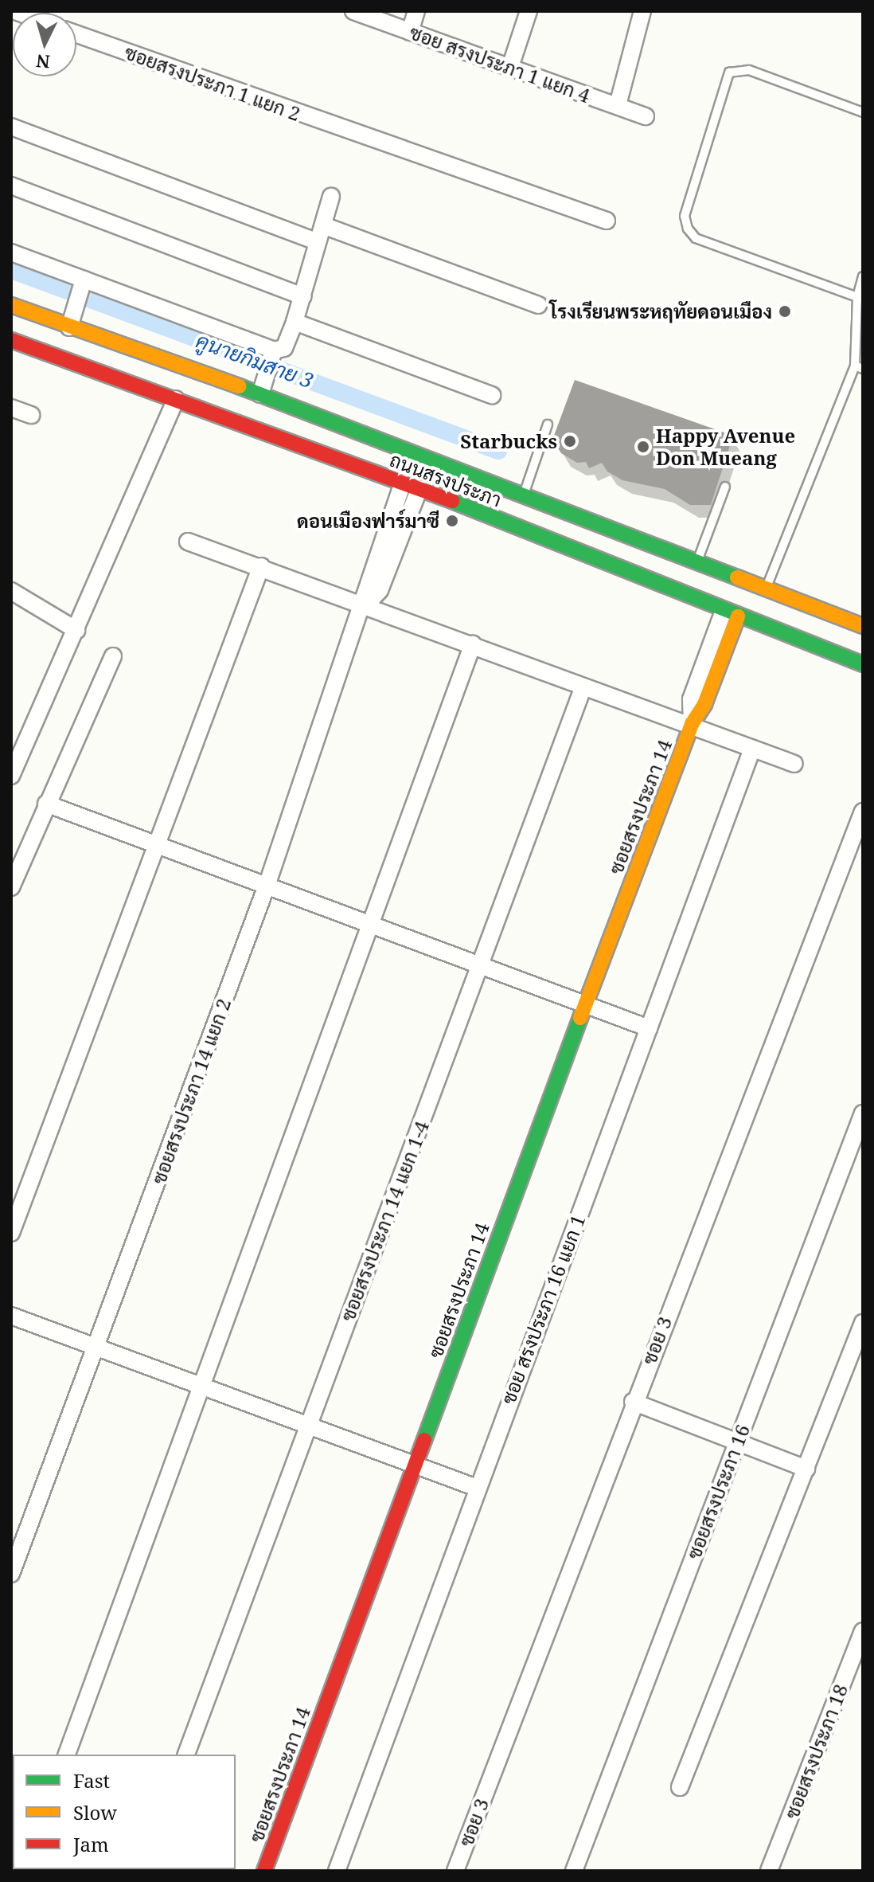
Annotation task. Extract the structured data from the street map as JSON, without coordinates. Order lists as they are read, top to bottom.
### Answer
{
  "streets": {
    "main road": ["ถนนสรงประภา", "ซอยสรงประภา 14"],
    "street": [
      "ซอย สรงประภา 1 แยก 4",
      "ซอยสรงประภา 1 แยก 2",
      "ซอยสรงประภา 14 แยก 2",
      "ซอยสรงประภา 14 แยก 1-4",
      "ซอย สรงประภา 16 แยก 1",
      "ซอย 3",
      "ซอยสรงประภา 16",
      "ซอยสรงประภา 18"
    ]
  },
  "water": ["คูนายกิมสาย 3"],
  "places": [
    "โรงเรียนพระหฤทัยดอนเมือง",
    "Starbucks",
    "Happy Avenue Don Mueang",
    "ดอนเมืองฟาร์มาซี"
  ],
  "legend": ["Fast", "Slow", "Jam"],
  "north": "bottom"
}
